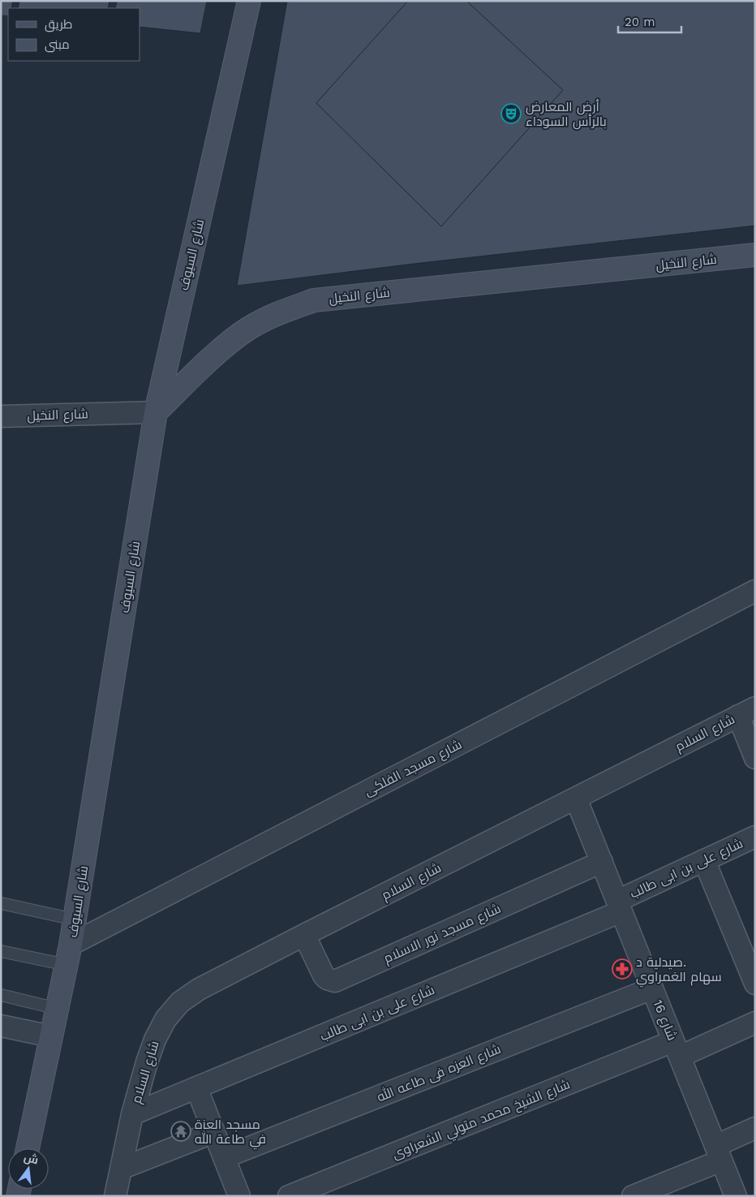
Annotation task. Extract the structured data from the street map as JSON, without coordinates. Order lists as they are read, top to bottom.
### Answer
{
  "streets": {
    "main road": ["شارع السيوف", "شارع النخيل"],
    "street": [
      "شارع السلام",
      "شارع مسجد الفلكى",
      "شارع على بن ابى طالب",
      "شارع مسجد نور الاسلام",
      "شارع 16",
      "شارع العزه فى طاعه الله",
      "شارع الشيخ محمد متولي الشعراوى"
    ]
  },
  "crossings": [
    ["شارع السيوف", "شارع النخيل"],
    ["شارع السيوف", "شارع مسجد الفلكى"],
    ["شارع السلام", "شارع على بن ابى طالب"],
    ["شارع السلام", "شارع مسجد نور الاسلام"],
    ["شارع السلام", "شارع 16"],
    ["شارع على بن ابى طالب", "شارع 16"],
    ["شارع مسجد نور الاسلام", "شارع 16"],
    ["شارع 16", "شارع العزه فى طاعه الله"],
    ["شارع 16", "شارع الشيخ محمد متولي الشعراوى"]
  ],
  "places": {
    "theatre": ["أرض المعارض بالرأس السوداء"],
    "pharmacy": ["صيدلية د. سهام الغمراوي"],
    "temple": ["مسجد العزة في طاعة الله"]
  },
  "legend": ["طريق", "مبنى"],
  "scale_bar": "20 m",
  "north": "top"
}
